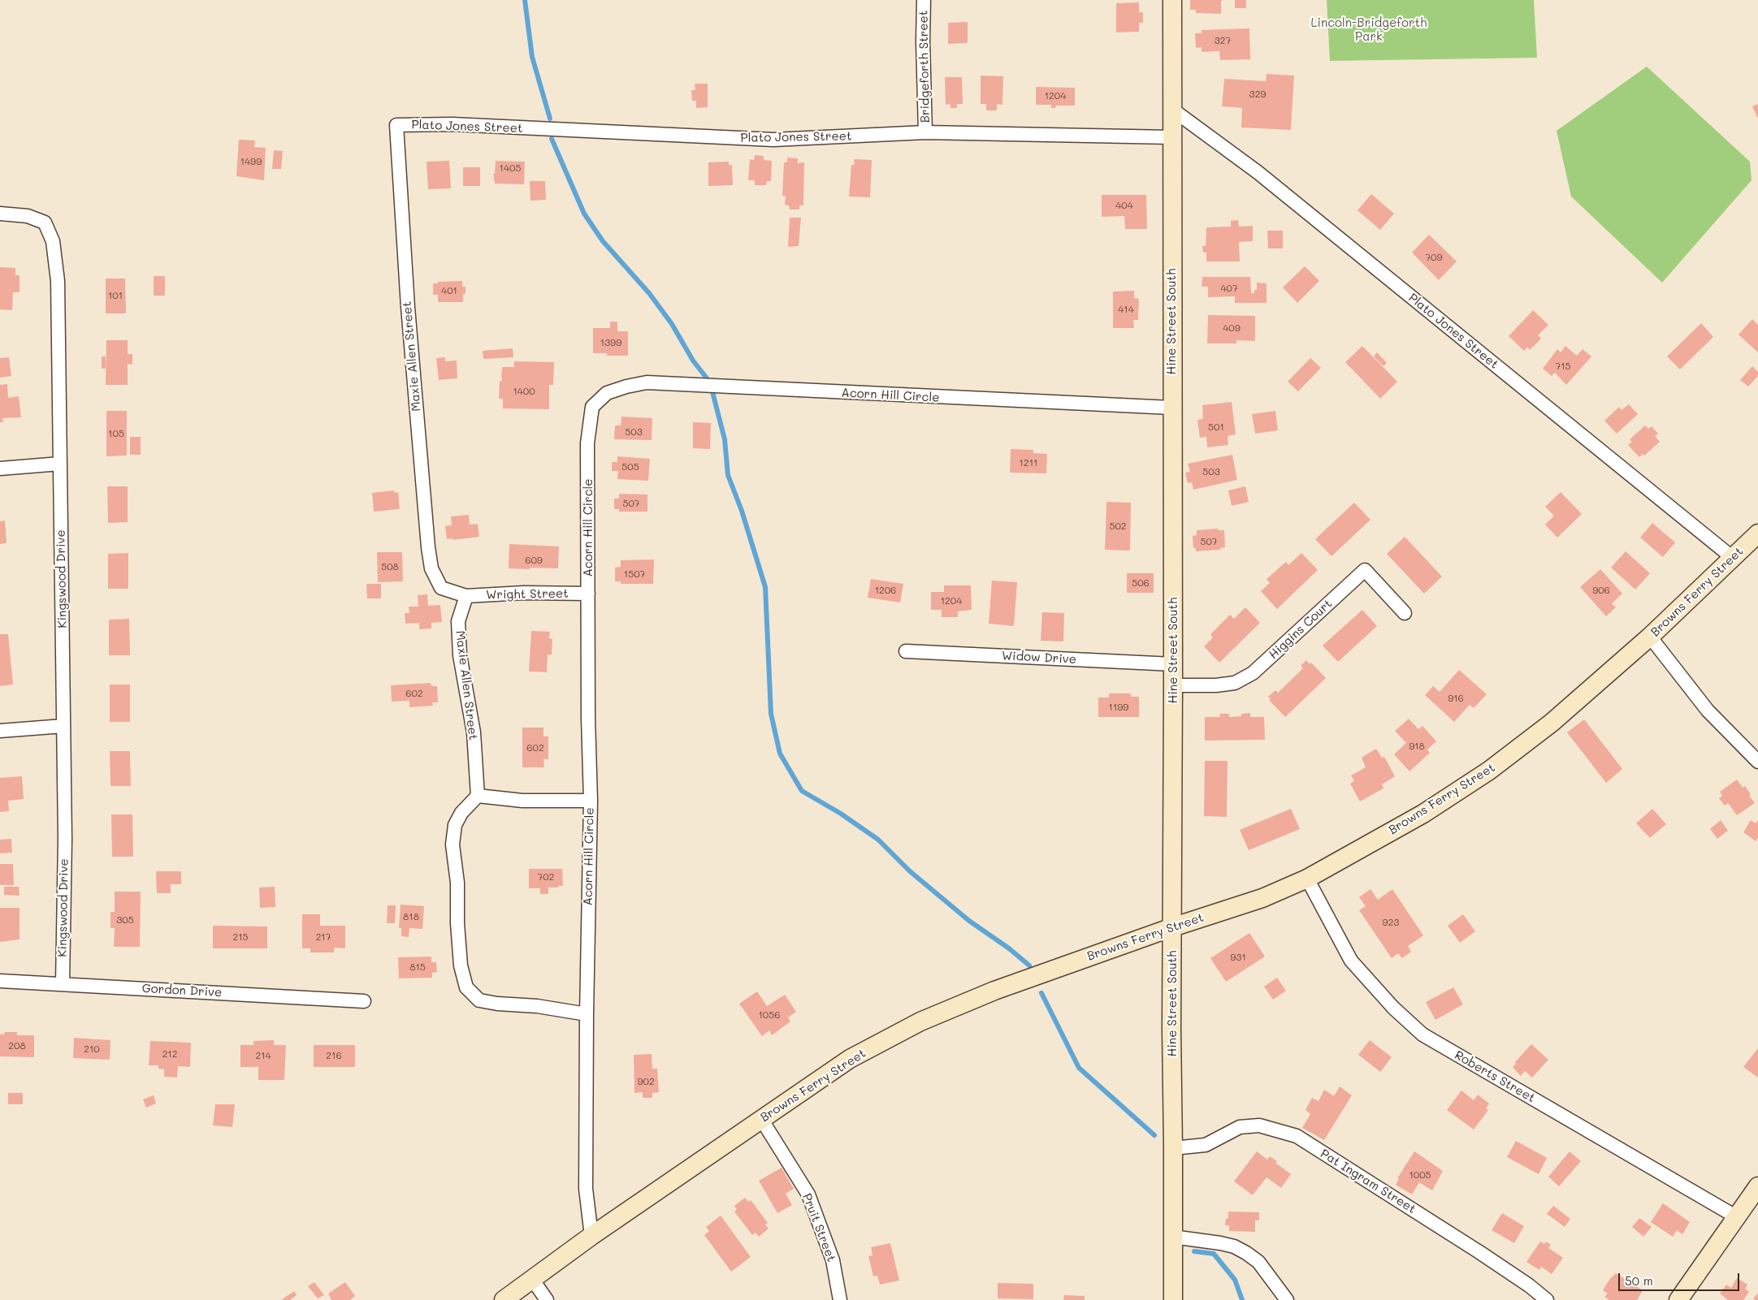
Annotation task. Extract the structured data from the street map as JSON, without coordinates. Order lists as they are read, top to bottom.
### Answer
{
  "streets": {
    "street": [
      "Bridgeforth Street",
      "Plato Jones Street",
      "Hine Street South",
      "Maxie Allen Street",
      "Acorn Hill Circle",
      "Kingswood Drive",
      "Browns Ferry Street",
      "Wright Street",
      "Higgins Court",
      "Widow Drive",
      "Gordon Drive",
      "Roberts Street",
      "Pat Ingram Street",
      "Pruit Street"
    ]
  },
  "crossings": [
    ["Bridgeforth Street", "Plato Jones Street"],
    ["Plato Jones Street", "Hine Street South"],
    ["Plato Jones Street", "Maxie Allen Street"],
    ["Plato Jones Street", "Browns Ferry Street"],
    ["Hine Street South", "Acorn Hill Circle"],
    ["Hine Street South", "Browns Ferry Street"],
    ["Hine Street South", "Higgins Court"],
    ["Hine Street South", "Widow Drive"],
    ["Hine Street South", "Pat Ingram Street"],
    ["Maxie Allen Street", "Wright Street"],
    ["Acorn Hill Circle", "Browns Ferry Street"],
    ["Acorn Hill Circle", "Wright Street"],
    ["Kingswood Drive", "Gordon Drive"],
    ["Browns Ferry Street", "Roberts Street"],
    ["Browns Ferry Street", "Pruit Street"]
  ],
  "parks": ["Lincoln-Bridgeforth Park"],
  "house_numbers": [
    "327",
    "329",
    "1204",
    "1499",
    "1405",
    "404",
    "709",
    "407",
    "401",
    "101",
    "414",
    "409",
    "1399",
    "715",
    "1400",
    "501",
    "503",
    "105",
    "1211",
    "505",
    "503",
    "507",
    "502",
    "507",
    "609",
    "508",
    "1507",
    "506",
    "1206",
    "906",
    "1204",
    "602",
    "916",
    "1199",
    "918",
    "602",
    "702",
    "818",
    "305",
    "923",
    "215",
    "217",
    "931",
    "815",
    "1056",
    "208",
    "210",
    "212",
    "214",
    "216",
    "902",
    "1005"
  ],
  "scale_bar": "50 m"
}
